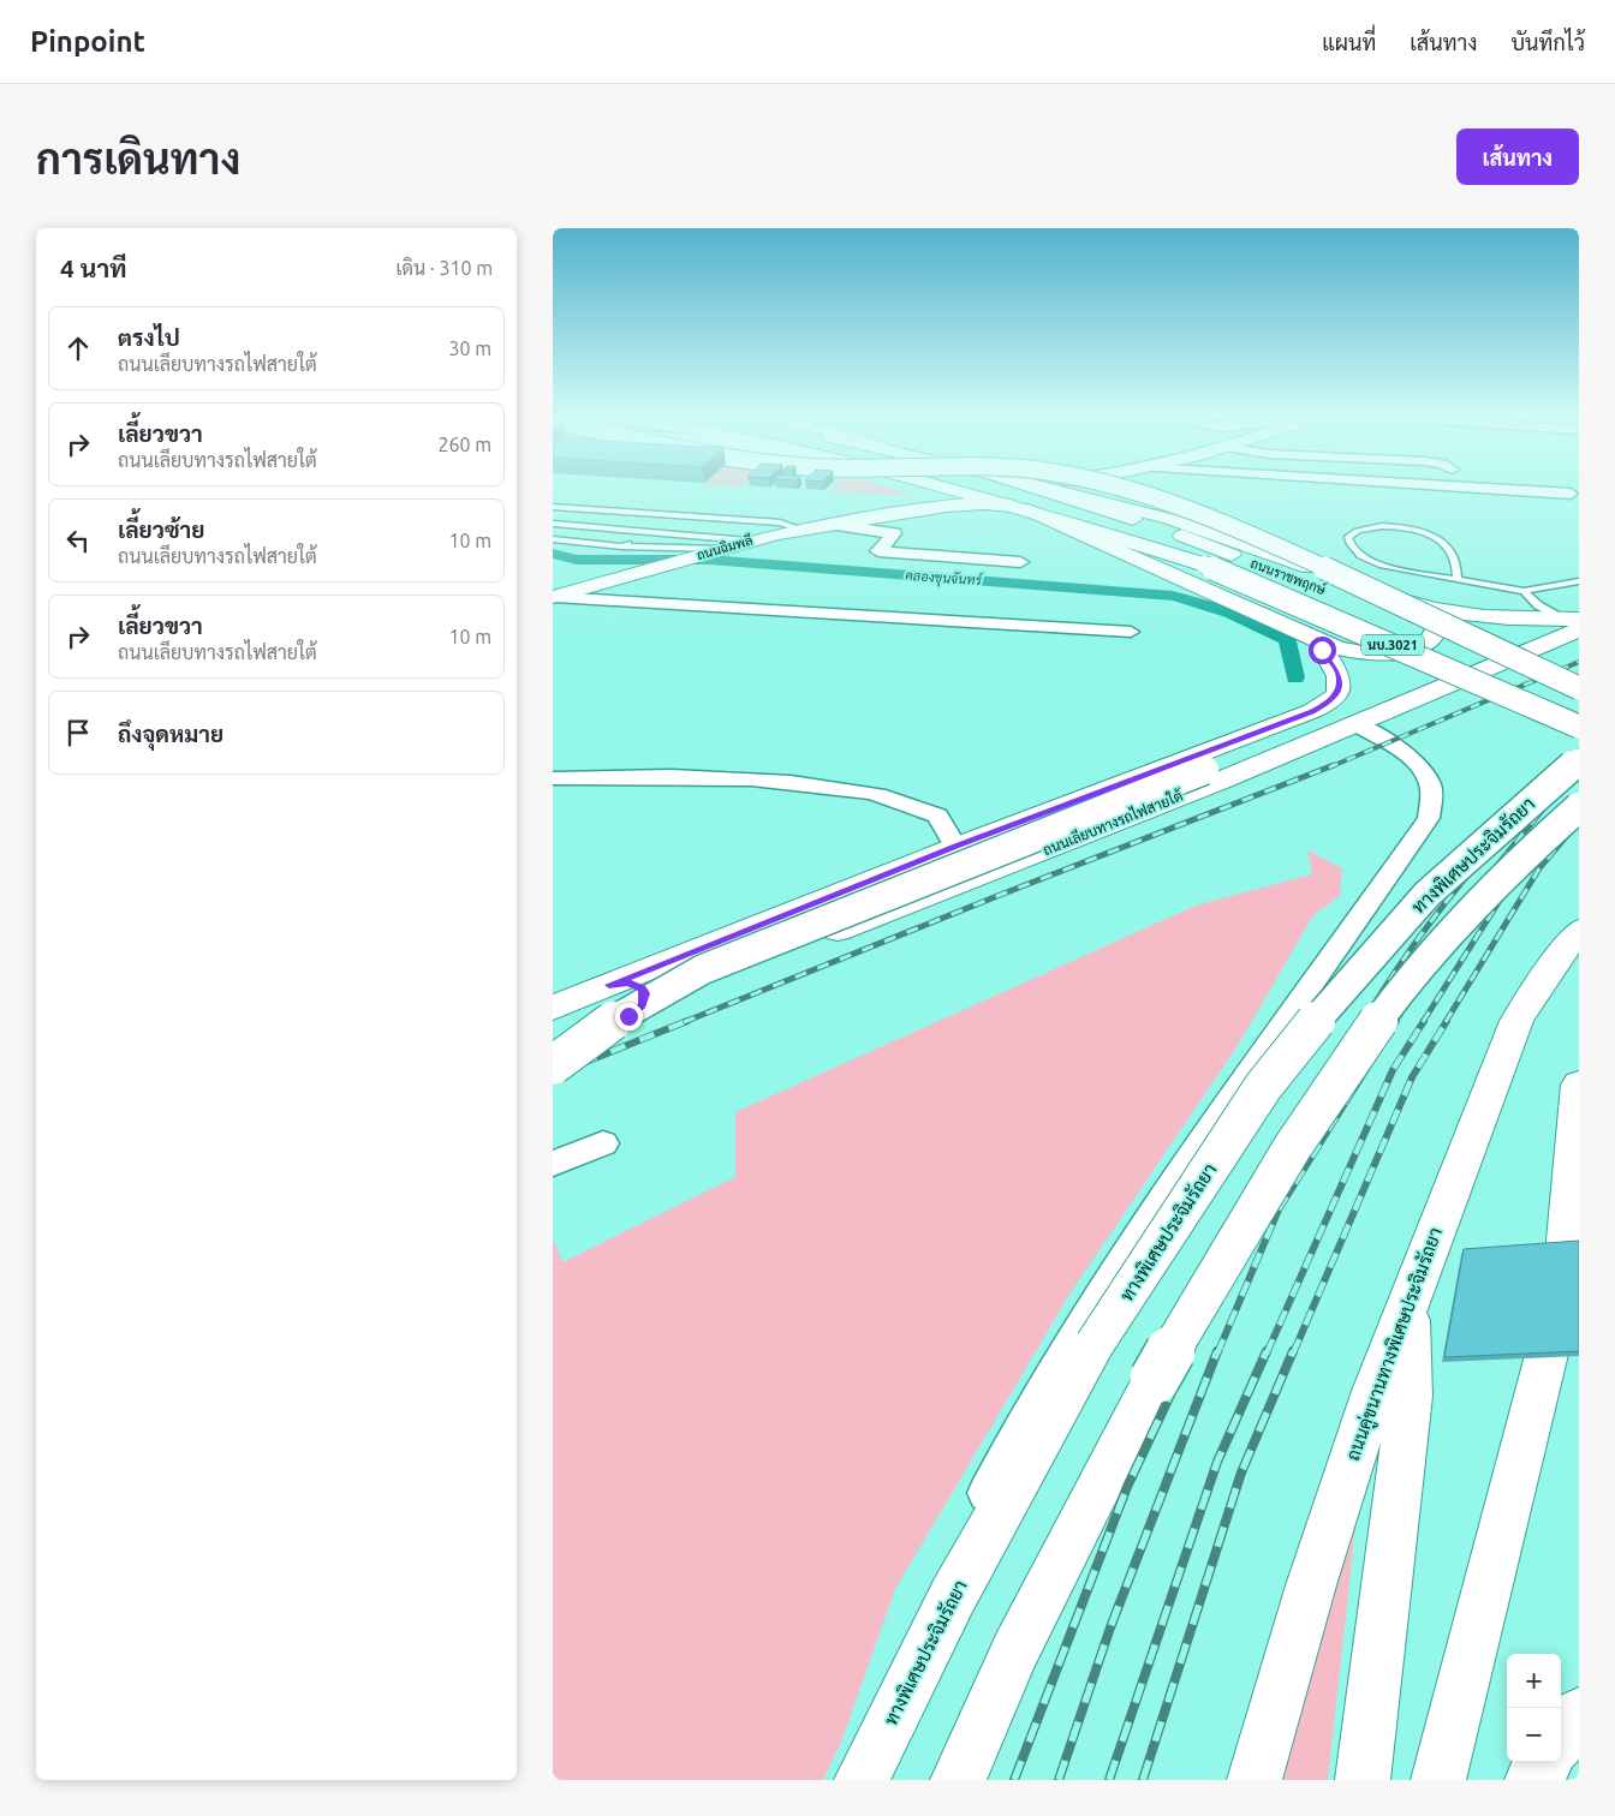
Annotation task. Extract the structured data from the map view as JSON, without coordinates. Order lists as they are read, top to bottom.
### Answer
{
  "streets": {
    "main road": [
      "ถนนฉิมพลี",
      "ถนนราชพฤกษ์",
      "นบ.3021",
      "ถนนเลียบทางรถไฟสายใต้",
      "ทางพิเศษประจิมรัถยา",
      "ถนนคู่ขนานทางพิเศษประจิมรัถยา"
    ]
  },
  "crossings": [
    ["ถนนฉิมพลี", "ถนนราชพฤกษ์"],
    ["ถนนราชพฤกษ์", "ถนนเลียบทางรถไฟสายใต้"]
  ],
  "water": ["คลองขุนจันทร์"],
  "page": {
    "header": "Pinpoint",
    "nav": ["แผนที่", "เส้นทาง", "บันทึกไว้"],
    "buttons": "เส้นทาง",
    "title": "การเดินทาง",
    "heading": ["4 นาที", "เดิน · 310 m"],
    "list": [
      ["ตรงไป", "ถนนเลียบทางรถไฟสายใต้", "30 m"],
      ["เลี้ยวขวา", "ถนนเลียบทางรถไฟสายใต้", "260 m"],
      ["เลี้ยวซ้าย", "ถนนเลียบทางรถไฟสายใต้", "10 m"],
      ["เลี้ยวขวา", "ถนนเลียบทางรถไฟสายใต้", "10 m"],
      "ถึงจุดหมาย"
    ],
    "map_buttons": ["+", "−"]
  }
}
